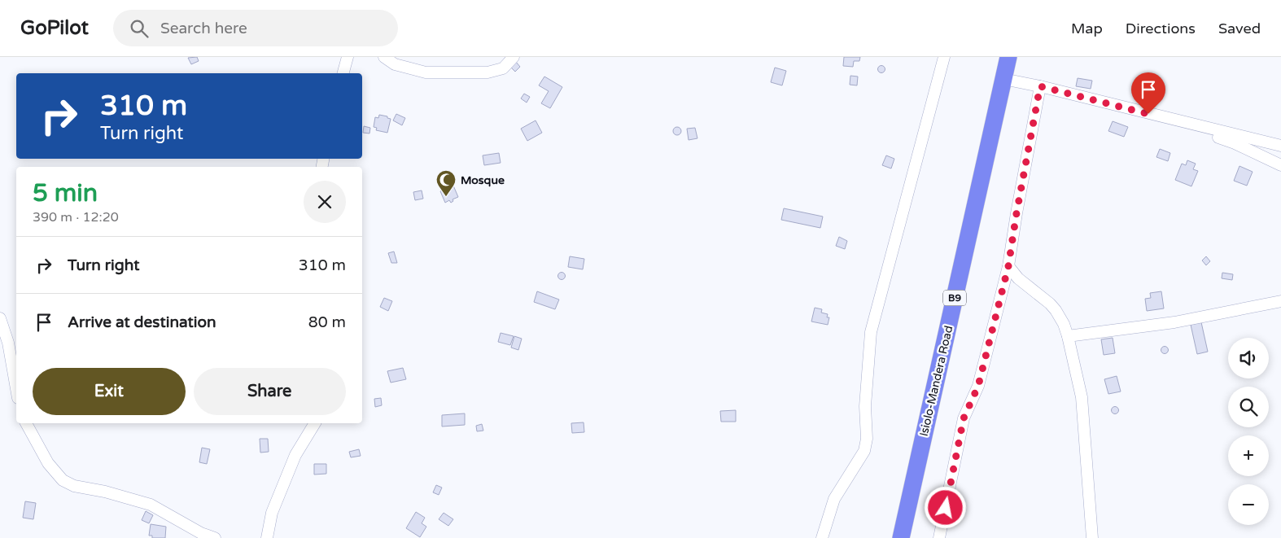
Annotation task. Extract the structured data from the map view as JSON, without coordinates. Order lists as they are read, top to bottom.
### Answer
{
  "streets": {
    "highway": ["B9", "Isiolo-Mandera Road"]
  },
  "places": {
    "mosque": ["Mosque"]
  },
  "page": {
    "header": "GoPilot",
    "search": "Search here",
    "nav": ["Map", "Directions", "Saved"],
    "turn": ["310 m", "Turn right"],
    "heading": ["5 min", "390 m · 12:20"],
    "list": [
      {
        "name": "Turn right",
        "value": "310 m"
      },
      {
        "name": "Arrive at destination",
        "value": "80 m"
      }
    ],
    "map_buttons": ["+", "−"],
    "buttons": ["Exit", "Share"]
  }
}
